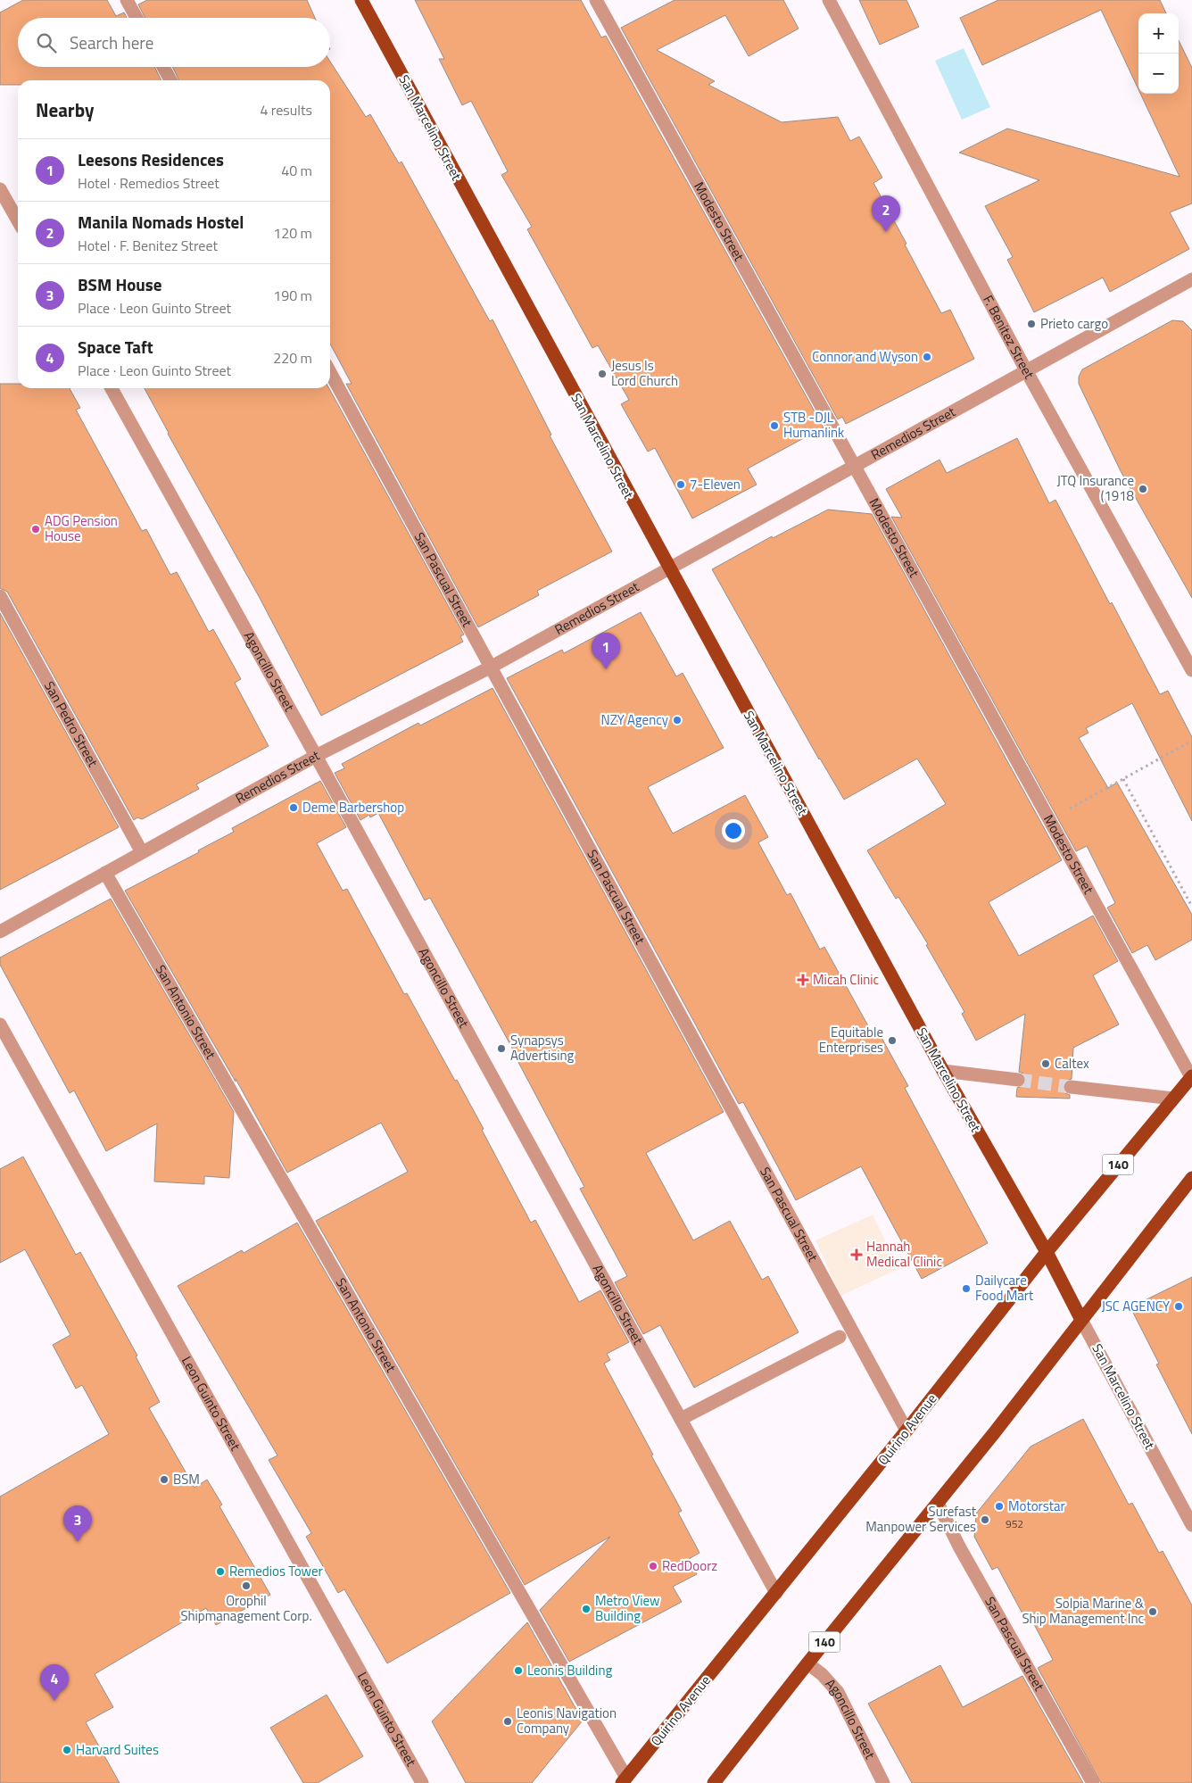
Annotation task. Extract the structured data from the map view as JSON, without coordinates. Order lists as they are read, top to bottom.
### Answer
{
  "streets": {
    "main road": ["San Marcelino Street", "140", "Quirino Avenue"],
    "street": [
      "Modesto Street",
      "F. Benitez Street",
      "Remedios Street",
      "San Pascual Street",
      "Agoncillo Street",
      "San Pedro Street",
      "San Antonio Street",
      "Leon Guinto Street"
    ]
  },
  "crossings": [
    ["San Marcelino Street", "Remedios Street"],
    ["San Marcelino Street", "140"],
    ["San Marcelino Street", "Quirino Avenue"],
    ["Modesto Street", "Remedios Street"],
    ["Modesto Street", "Quirino Avenue"],
    ["F. Benitez Street", "Remedios Street"],
    ["Remedios Street", "San Pascual Street"],
    ["Remedios Street", "Agoncillo Street"],
    ["Remedios Street", "San Pedro Street"],
    ["Remedios Street", "San Antonio Street"],
    ["San Pascual Street", "140"],
    ["San Pascual Street", "Quirino Avenue"],
    ["Agoncillo Street", "140"],
    ["Agoncillo Street", "Quirino Avenue"],
    ["San Antonio Street", "Quirino Avenue"]
  ],
  "places": {
    "other": [
      "Prieto cargo",
      "Connor and Wyson",
      "Jesus Is Lord Church",
      "STB -DJL Humanlink",
      "7-Eleven",
      "JTQ Insurance (1918",
      "ADG Pension House",
      "NZY Agency",
      "Deme Barbershop",
      "Equitable Enterprises",
      "Synapsys Advertising",
      "Caltex",
      "Dailycare Food Mart",
      "JSC AGENCY",
      "BSM",
      "Motorstar",
      "Surefast Manpower Services",
      "RedDoorz",
      "Remedios Tower",
      "Orophil Shipmanagement Corp.",
      "Metro View Building",
      "Solpia Marine & Ship Management Inc",
      "Leonis Building",
      "Leonis Navigation Company",
      "Harvard Suites"
    ],
    "health": ["Micah Clinic", "Hannah Medical Clinic"]
  },
  "house_numbers": ["952"],
  "page": {
    "map_buttons": ["+", "−"],
    "search": "Search here",
    "heading": ["Nearby", "4 results"],
    "list": [
      {
        "mark": "1",
        "name": "Leesons Residences",
        "note": "Hotel · Remedios Street",
        "value": "40 m"
      },
      {
        "mark": "2",
        "name": "Manila Nomads Hostel",
        "note": "Hotel · F. Benitez Street",
        "value": "120 m"
      },
      {
        "mark": "3",
        "name": "BSM House",
        "note": "Place · Leon Guinto Street",
        "value": "190 m"
      },
      {
        "mark": "4",
        "name": "Space Taft",
        "note": "Place · Leon Guinto Street",
        "value": "220 m"
      }
    ],
    "pins": [
      "2",
      "1",
      "3",
      "4"
    ]
  }
}
